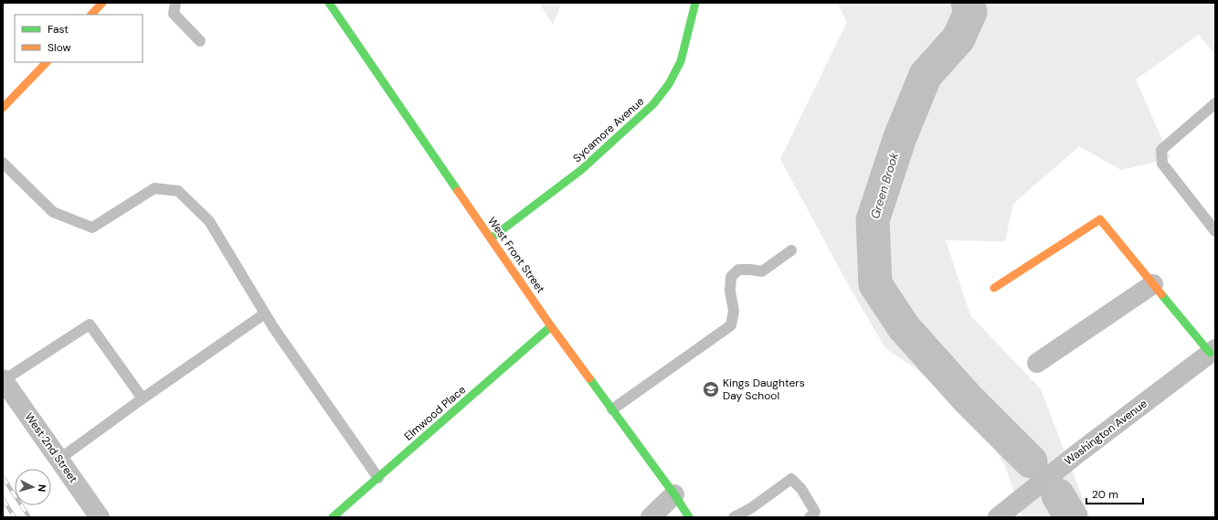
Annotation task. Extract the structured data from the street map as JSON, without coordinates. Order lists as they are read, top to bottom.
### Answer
{
  "streets": {
    "street": [
      "Sycamore Avenue",
      "West Front Street",
      "Elmwood Place",
      "Washington Avenue",
      "West 2nd Street"
    ]
  },
  "crossings": [
    ["Sycamore Avenue", "West Front Street"],
    ["West Front Street", "Elmwood Place"]
  ],
  "water": ["Green Brook"],
  "places": {
    "school or university": ["Kings Daughters Day School"]
  },
  "legend": ["Fast", "Slow"],
  "scale_bar": "20 m",
  "north": "right"
}
